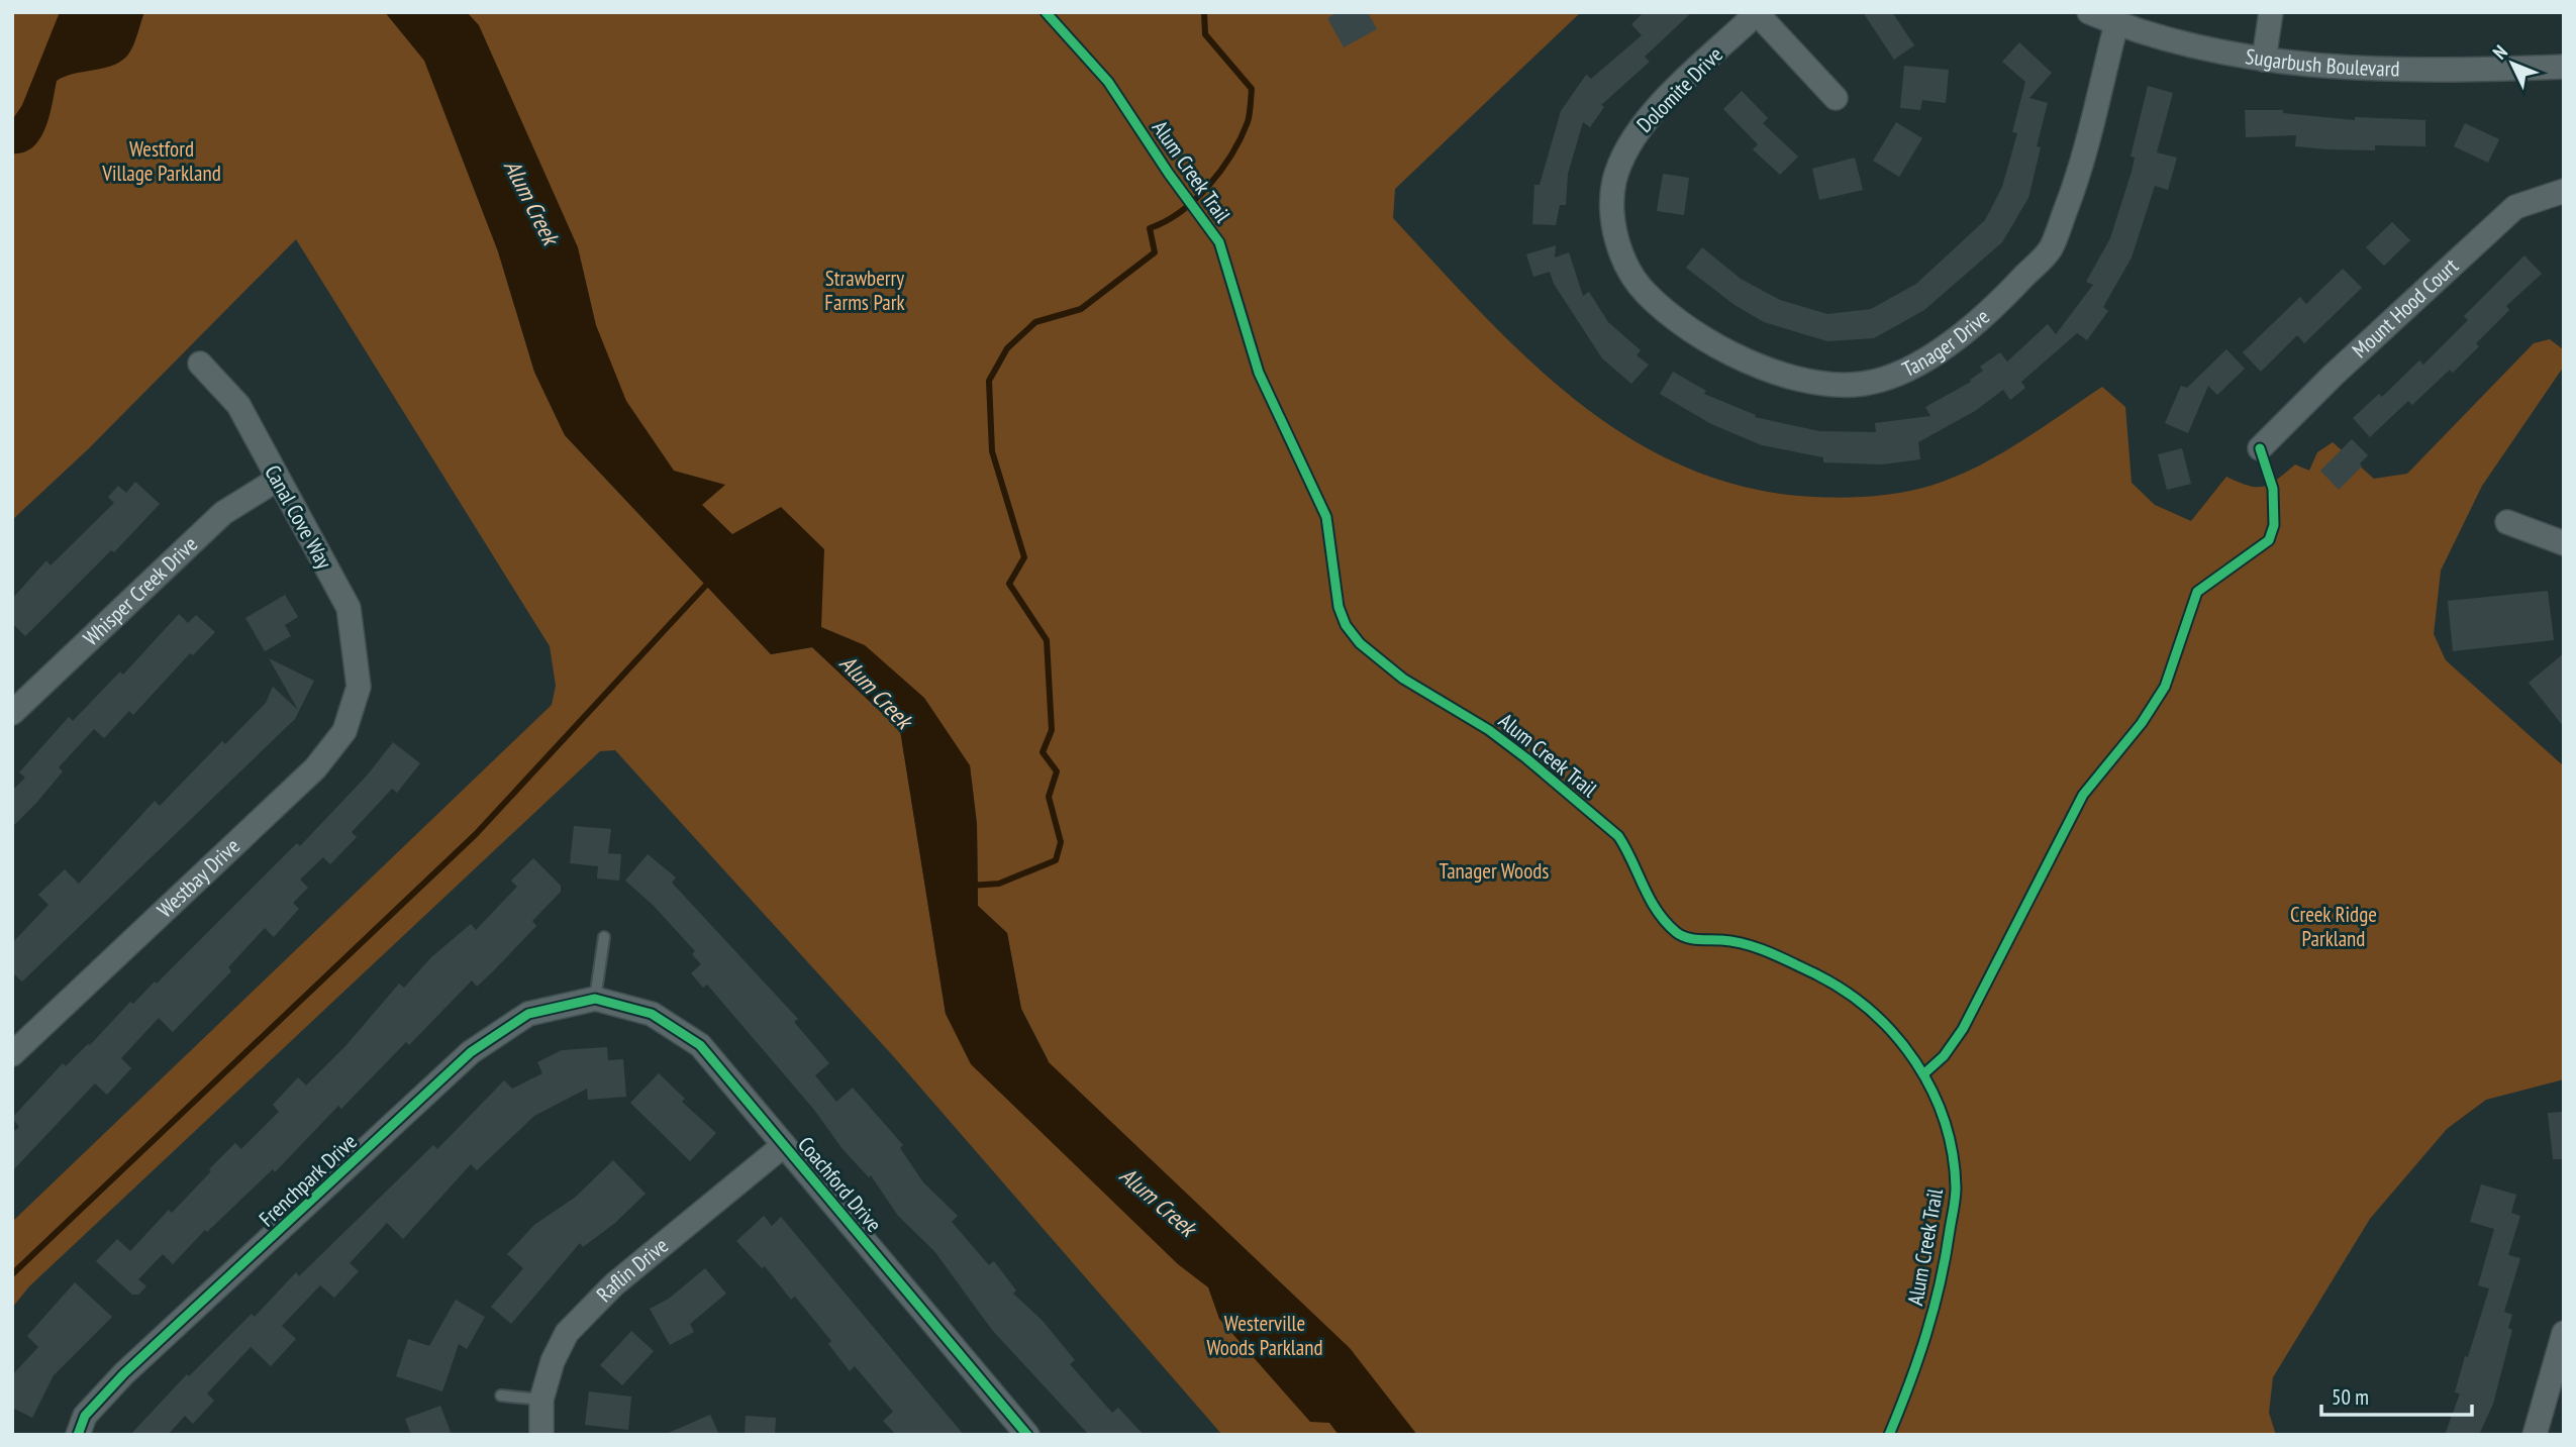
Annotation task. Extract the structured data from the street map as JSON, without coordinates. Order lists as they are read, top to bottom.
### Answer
{
  "streets": {
    "street": [
      "Sugarbush Boulevard",
      "Dolomite Drive",
      "Mount Hood Court",
      "Tanager Drive",
      "Canal Cove Way",
      "Whisper Creek Drive",
      "Westbay Drive",
      "Frenchpark Drive",
      "Coachford Drive",
      "Raflin Drive"
    ],
    "cycle path": ["Alum Creek Trail"]
  },
  "crossings": [
    ["Sugarbush Boulevard", "Tanager Drive"],
    ["Dolomite Drive", "Tanager Drive"],
    ["Canal Cove Way", "Whisper Creek Drive"],
    ["Canal Cove Way", "Westbay Drive"],
    ["Frenchpark Drive", "Coachford Drive"],
    ["Coachford Drive", "Raflin Drive"]
  ],
  "water": ["Alum Creek"],
  "parks": [
    "Westford Village Parkland",
    "Strawberry Farms Park",
    "Tanager Woods",
    "Creek Ridge Parkland",
    "Westerville Woods Parkland"
  ],
  "scale_bar": "50 m",
  "north": "top left"
}
